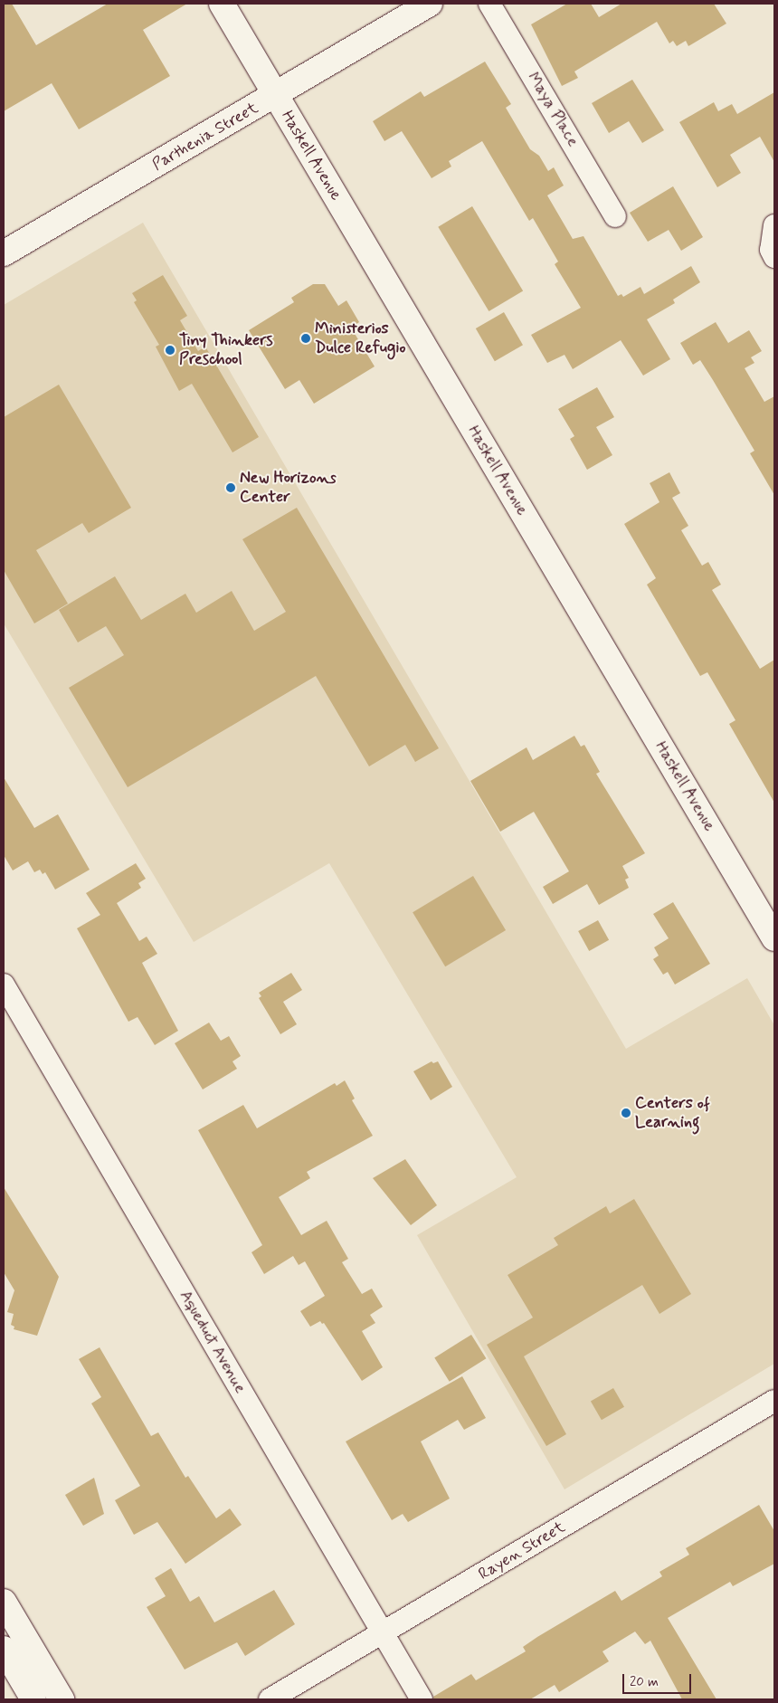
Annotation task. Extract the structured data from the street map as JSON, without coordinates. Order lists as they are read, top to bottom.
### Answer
{
  "streets": {
    "main road": ["Parthenia Street", "Haskell Avenue"],
    "street": ["Maya Place", "Aqueduct Avenue", "Rayen Street"]
  },
  "crossings": [
    ["Parthenia Street", "Haskell Avenue"],
    ["Aqueduct Avenue", "Rayen Street"]
  ],
  "places": [
    "Ministerios Dulce Refugio",
    "Tiny Thinkers Preschool",
    "New Horizons Center",
    "Centers of Learning"
  ],
  "scale_bar": "20 m"
}
